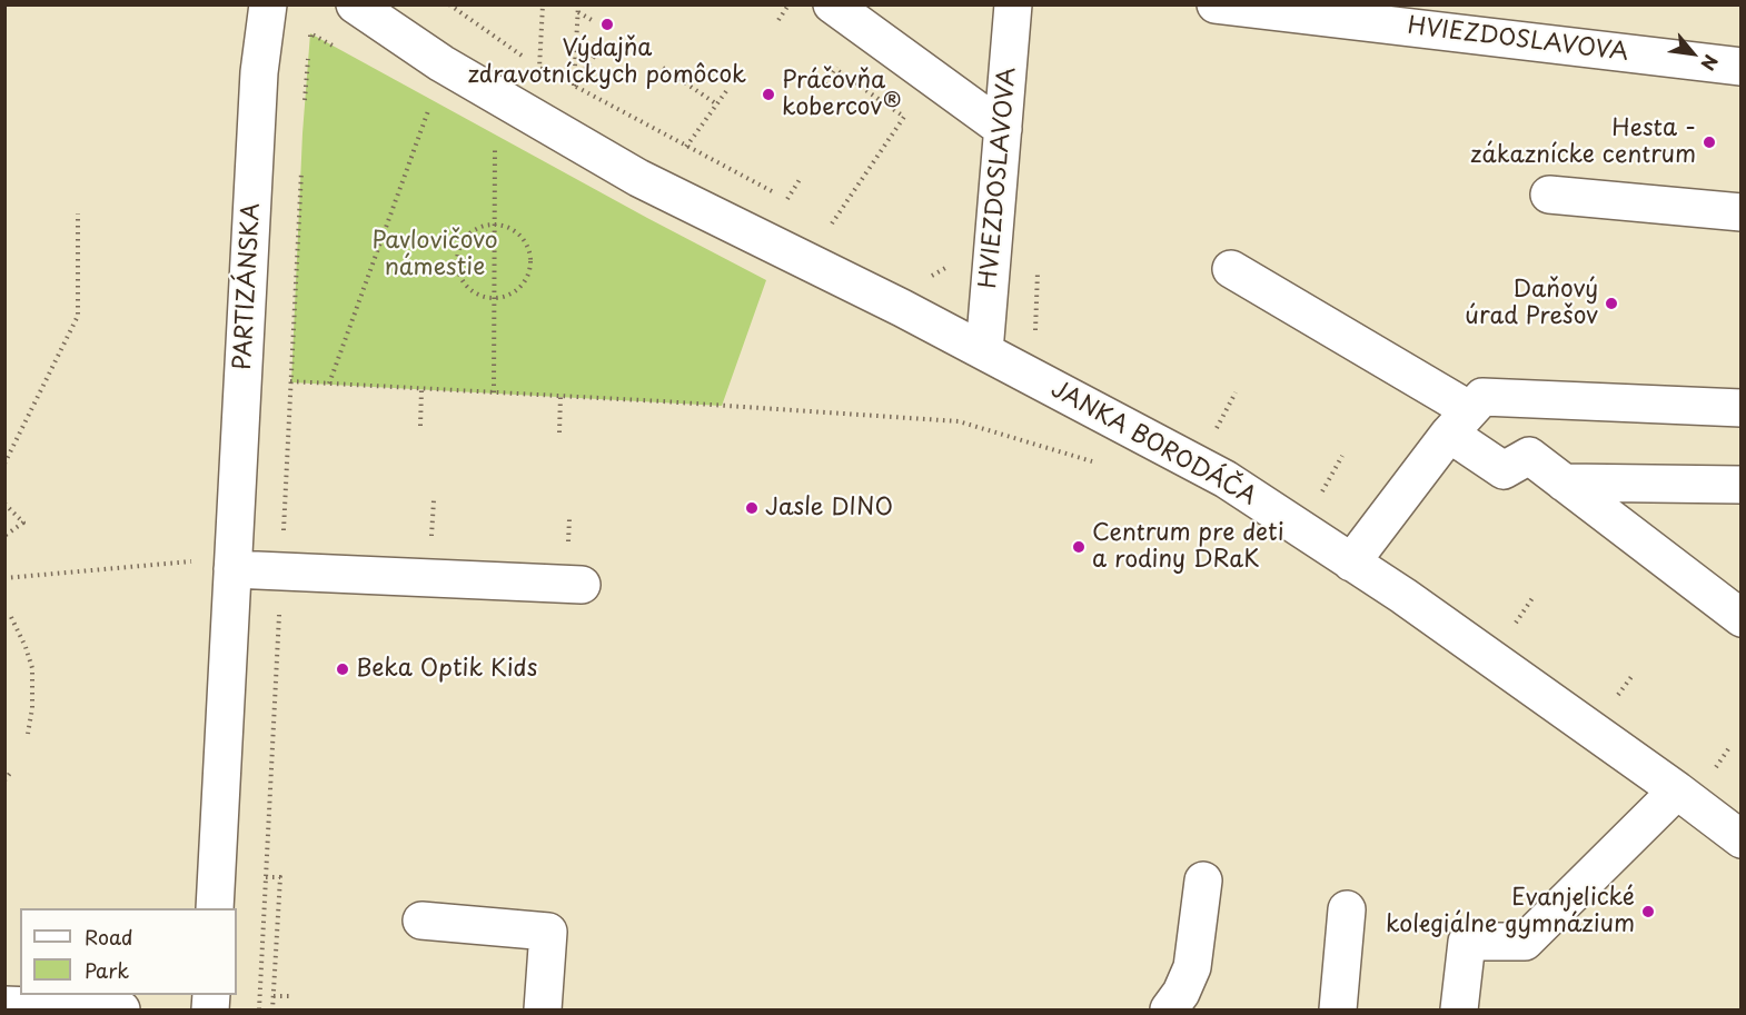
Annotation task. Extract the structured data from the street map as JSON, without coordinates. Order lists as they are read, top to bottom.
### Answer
{
  "streets": {
    "street": ["HVIEZDOSLAVOVA", "PARTIZÁNSKA", "JANKA BORODÁČA"]
  },
  "crossings": [
    ["HVIEZDOSLAVOVA", "JANKA BORODÁČA"]
  ],
  "parks": ["Pavlovičovo námestie"],
  "places": [
    "Výdajňa zdravotníckych pomôcok",
    "Práčovňa kobercov®",
    "Hesta - zákaznícke centrum",
    "Daňový úrad Prešov",
    "Jasle DINO",
    "Centrum pre deti a rodiny DRaK",
    "Beka Optik Kids",
    "Evanjelické kolegiálne gymnázium"
  ],
  "legend": ["Road", "Park"],
  "north": "bottom right"
}
